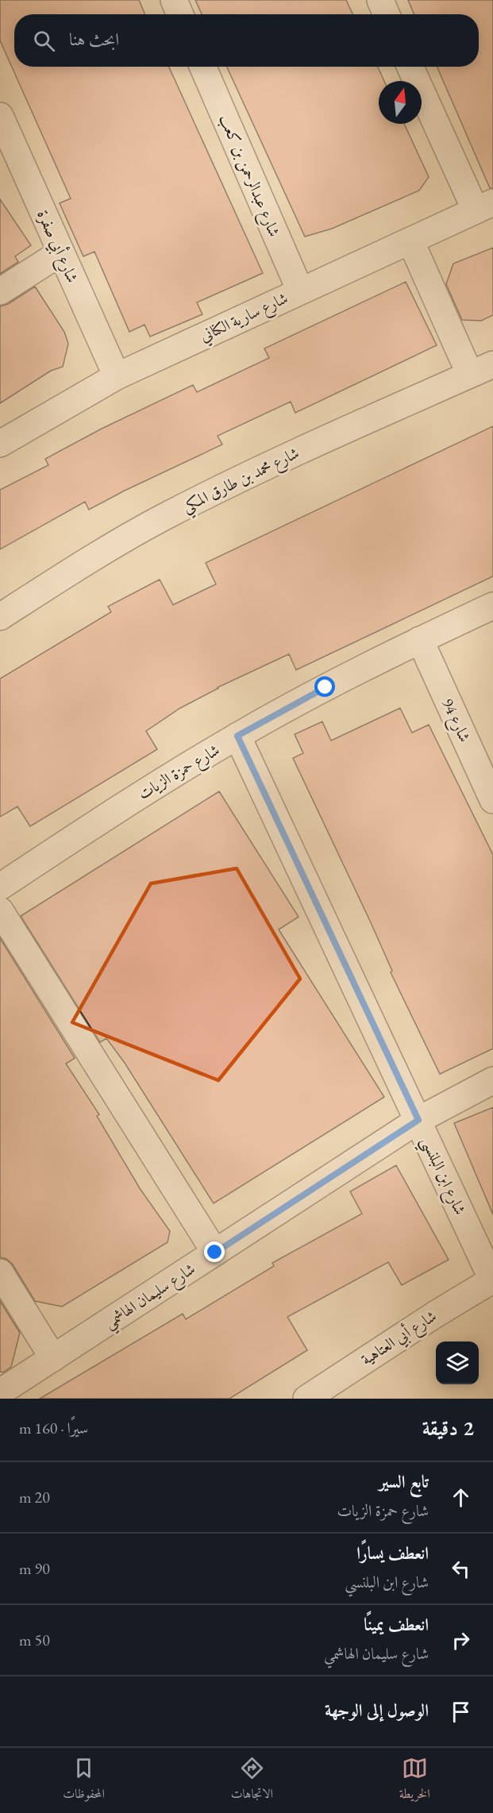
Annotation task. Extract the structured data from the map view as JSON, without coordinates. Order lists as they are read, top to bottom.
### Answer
{
  "streets": {
    "street": [
      "شارع عبدالرحمن بن كعب",
      "شارع أبي صفرة",
      "شارع سارية الكناني",
      "شارع محمد بن طارق المكي",
      "شارع 94",
      "شارع حمزة الزيات",
      "شارع ابن البلنسي",
      "شارع سليمان الهاشمي",
      "شارع أبي العتاهية"
    ]
  },
  "crossings": [
    ["شارع عبدالرحمن بن كعب", "شارع سارية الكناني"],
    ["شارع أبي صفرة", "شارع سارية الكناني"],
    ["شارع 94", "شارع حمزة الزيات"],
    ["شارع حمزة الزيات", "شارع ابن البلنسي"],
    ["شارع ابن البلنسي", "شارع سليمان الهاشمي"],
    ["شارع ابن البلنسي", "شارع أبي العتاهية"]
  ],
  "north": "top",
  "page": {
    "search": "ابحث هنا",
    "heading": ["2 دقيقة", "سيرًا · 160 m"],
    "list": [
      ["تابع السير", "شارع حمزة الزيات", "20 m"],
      ["انعطف يسارًا", "شارع ابن البلنسي", "90 m"],
      ["انعطف يمينًا", "شارع سليمان الهاشمي", "50 m"],
      "الوصول إلى الوجهة"
    ],
    "nav": ["الخريطة", "الاتجاهات", "المحفوظات"]
  }
}
